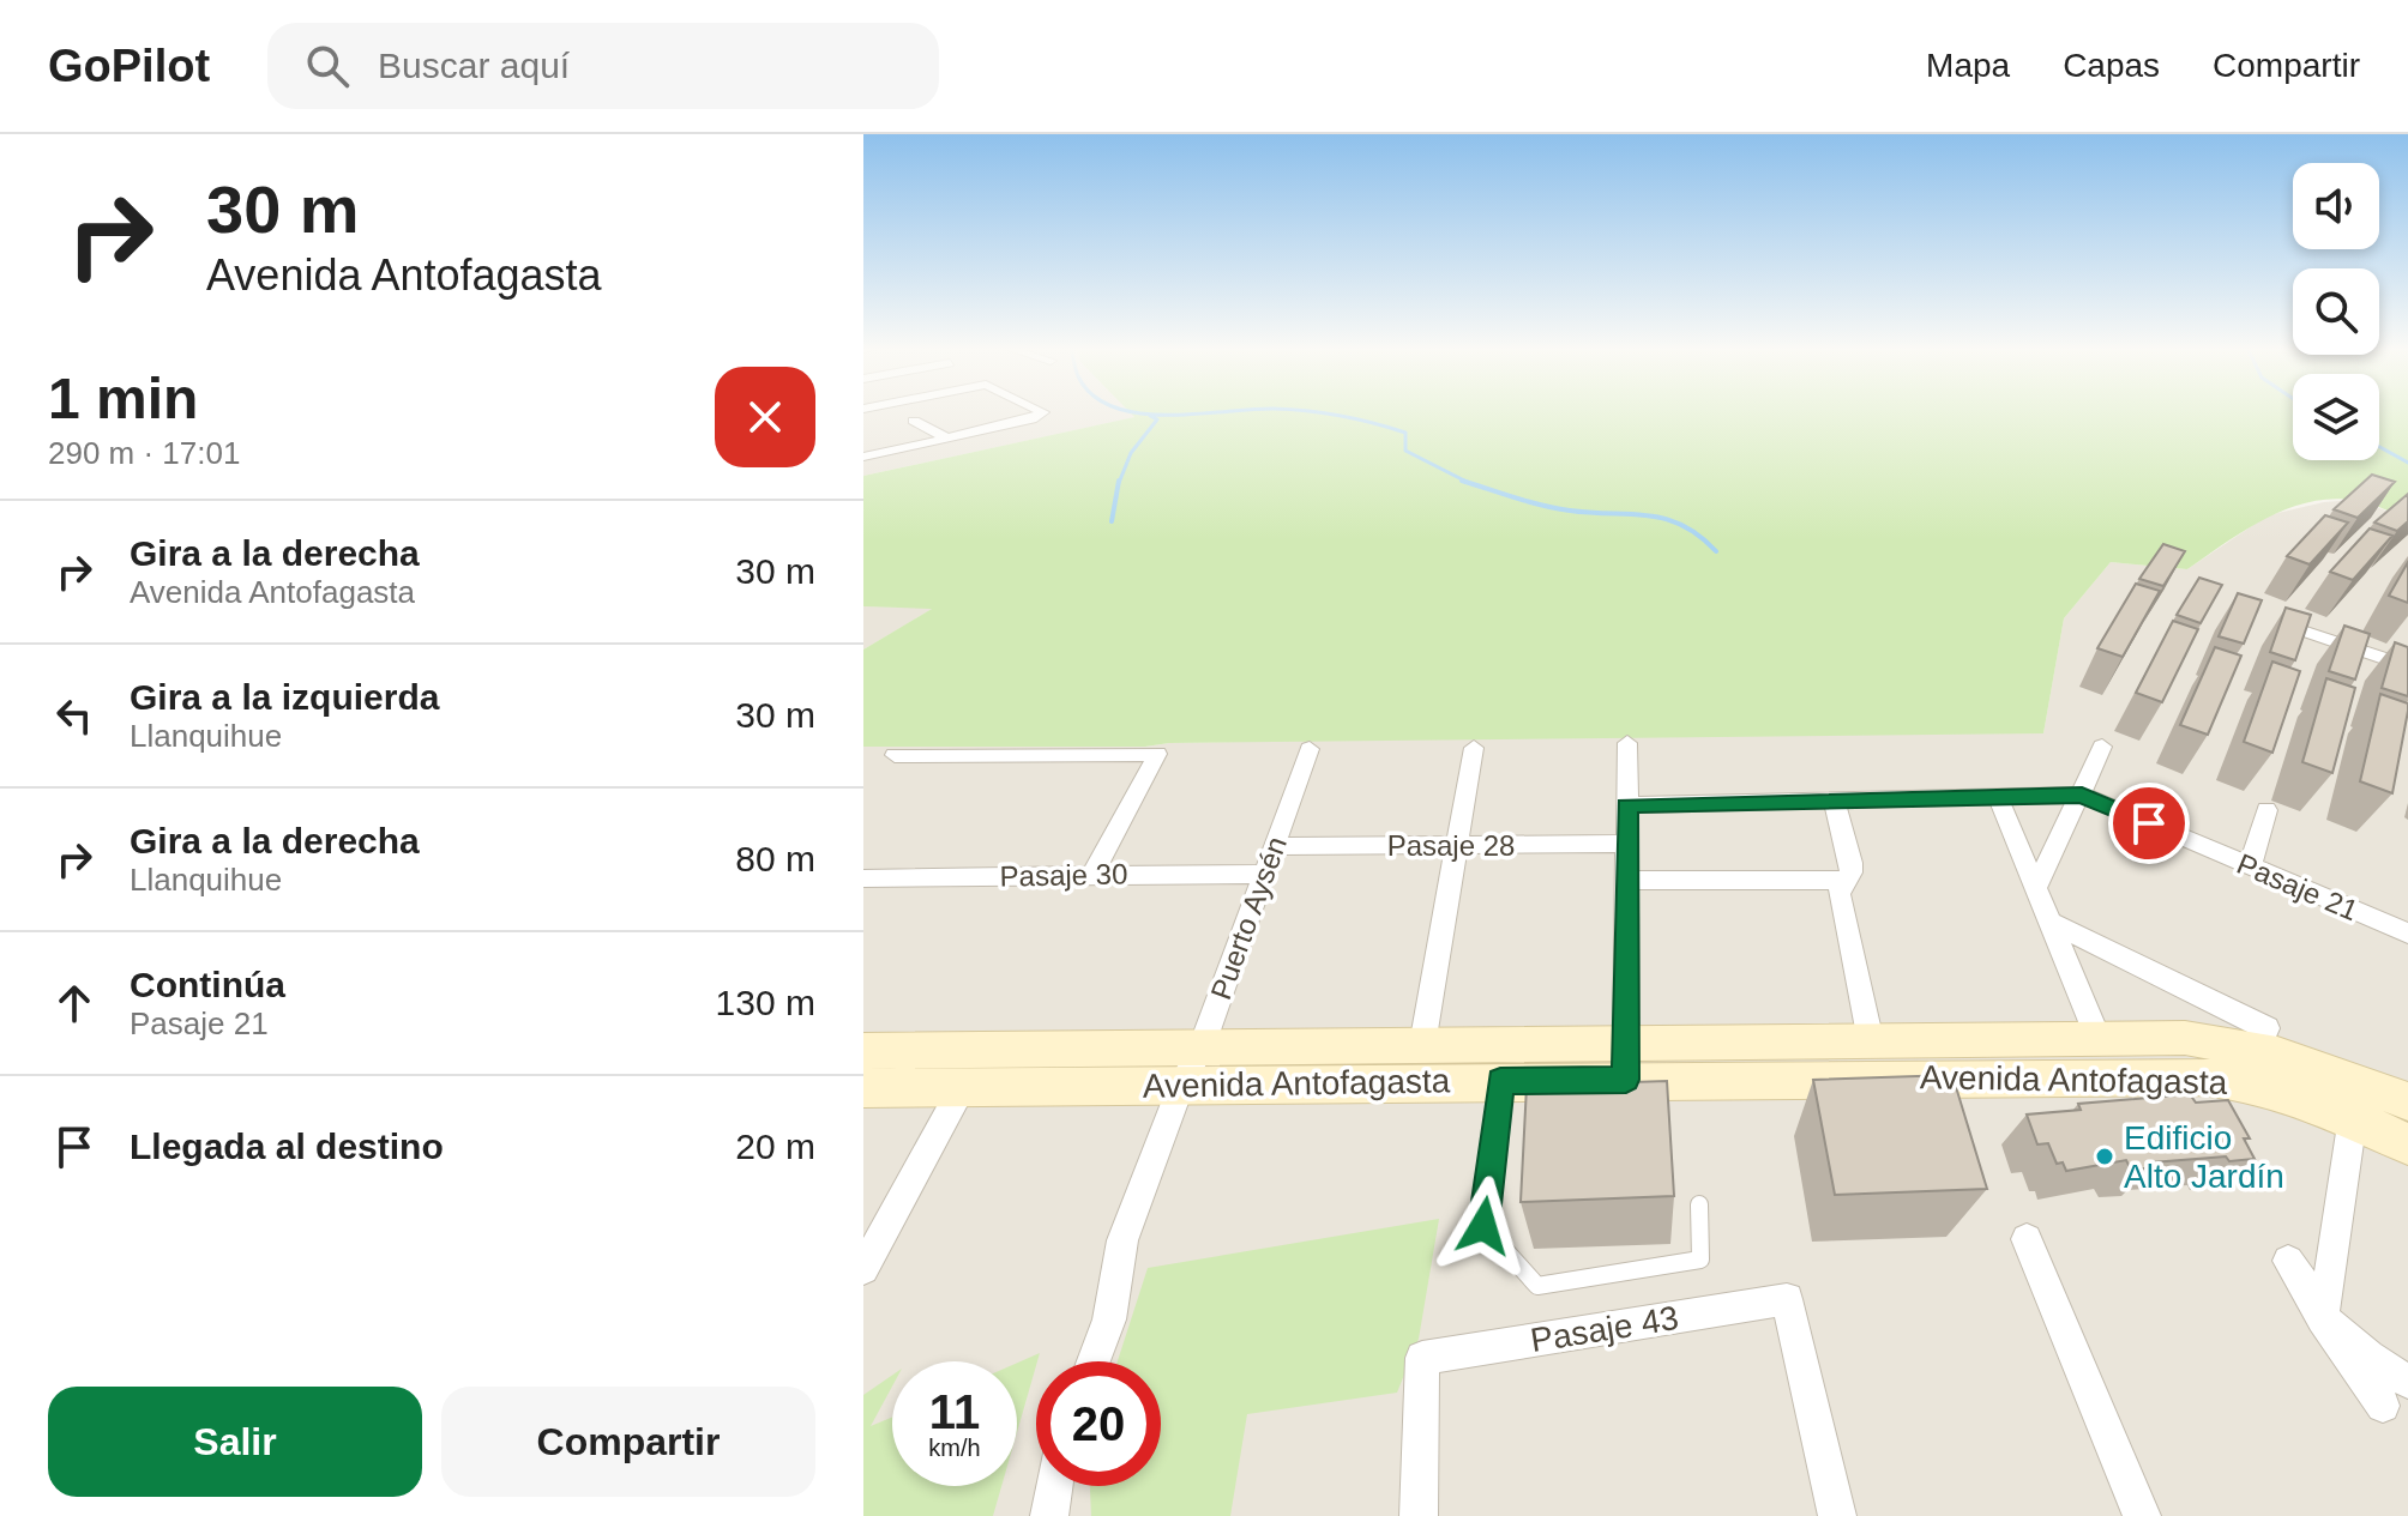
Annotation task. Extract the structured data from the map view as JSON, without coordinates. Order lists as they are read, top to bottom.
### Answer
{
  "streets": {
    "street": [
      "Pasaje 28",
      "Pasaje 30",
      "Pasaje 21",
      "Puerto Aysén",
      "Avenida Antofagasta",
      "Pasaje 43"
    ]
  },
  "crossings": [
    ["Pasaje 28", "Puerto Aysén"],
    ["Pasaje 30", "Puerto Aysén"],
    ["Puerto Aysén", "Avenida Antofagasta"]
  ],
  "places": ["Edificio Alto Jardín"],
  "page": {
    "header": "GoPilot",
    "search": "Buscar aquí",
    "nav": ["Mapa", "Capas", "Compartir"],
    "turn": ["30 m", "Avenida Antofagasta"],
    "heading": ["1 min", "290 m · 17:01"],
    "list": [
      {
        "name": "Gira a la derecha",
        "note": "Avenida Antofagasta",
        "value": "30 m"
      },
      {
        "name": "Gira a la izquierda",
        "note": "Llanquihue",
        "value": "30 m"
      },
      {
        "name": "Gira a la derecha",
        "note": "Llanquihue",
        "value": "80 m"
      },
      {
        "name": "Continúa",
        "note": "Pasaje 21",
        "value": "130 m"
      },
      {
        "name": "Llegada al destino",
        "value": "20 m"
      }
    ],
    "speed": "11 km/h",
    "limit": "20",
    "buttons": ["Salir", "Compartir"]
  }
}
